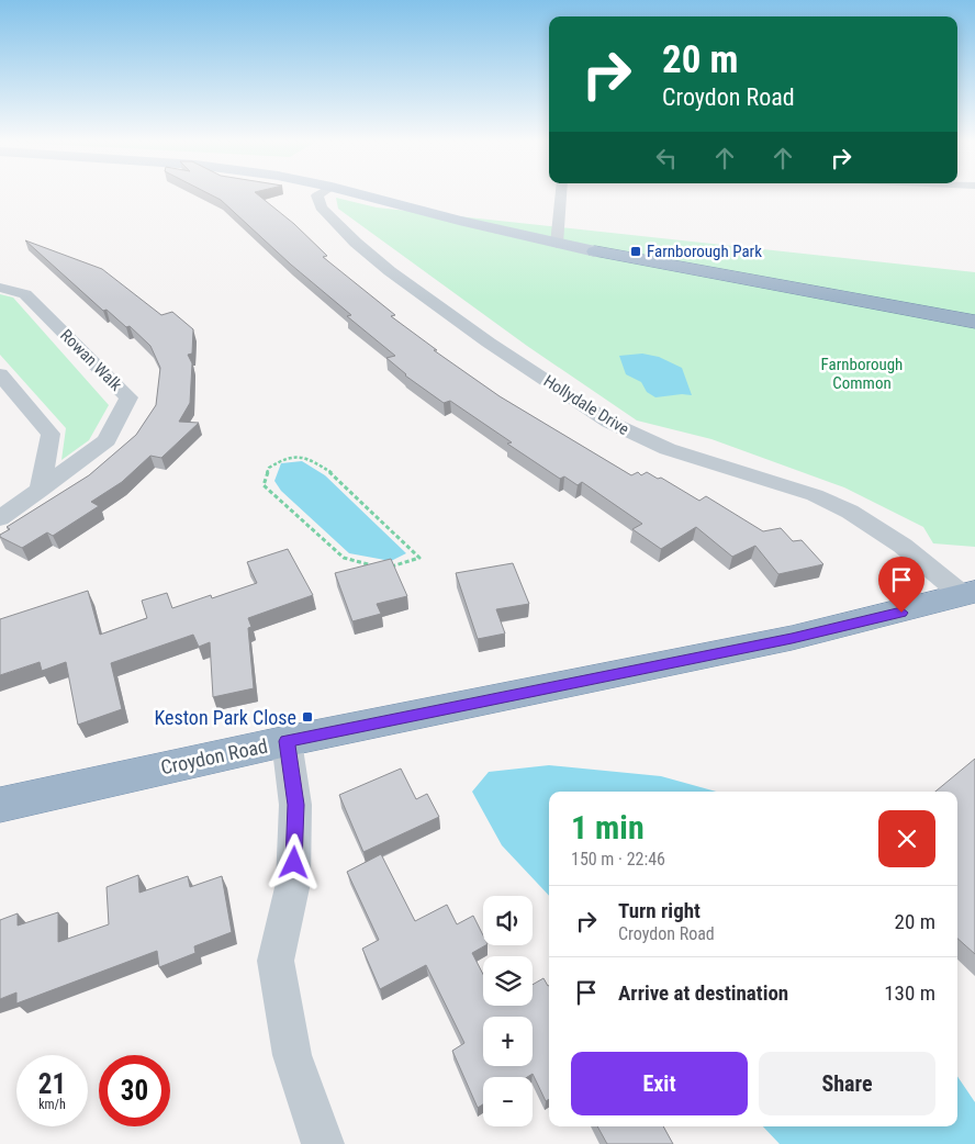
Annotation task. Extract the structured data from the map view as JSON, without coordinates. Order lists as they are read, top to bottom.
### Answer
{
  "streets": {
    "highway": ["Croydon Road"],
    "street": ["Rowan Walk", "Hollydale Drive"]
  },
  "crossings": [
    ["Hollydale Drive", "Croydon Road"]
  ],
  "parks": ["Farnborough Common"],
  "places": {
    "transit": ["Farnborough Park", "Keston Park Close"]
  },
  "page": {
    "turn": ["20 m", "Croydon Road"],
    "heading": ["1 min", "150 m · 22:46"],
    "list": [
      {
        "name": "Turn right",
        "note": "Croydon Road",
        "value": "20 m"
      },
      {
        "name": "Arrive at destination",
        "value": "130 m"
      }
    ],
    "map_buttons": ["+", "−"],
    "buttons": ["Exit", "Share"],
    "speed": "21 km/h",
    "limit": "30"
  }
}
